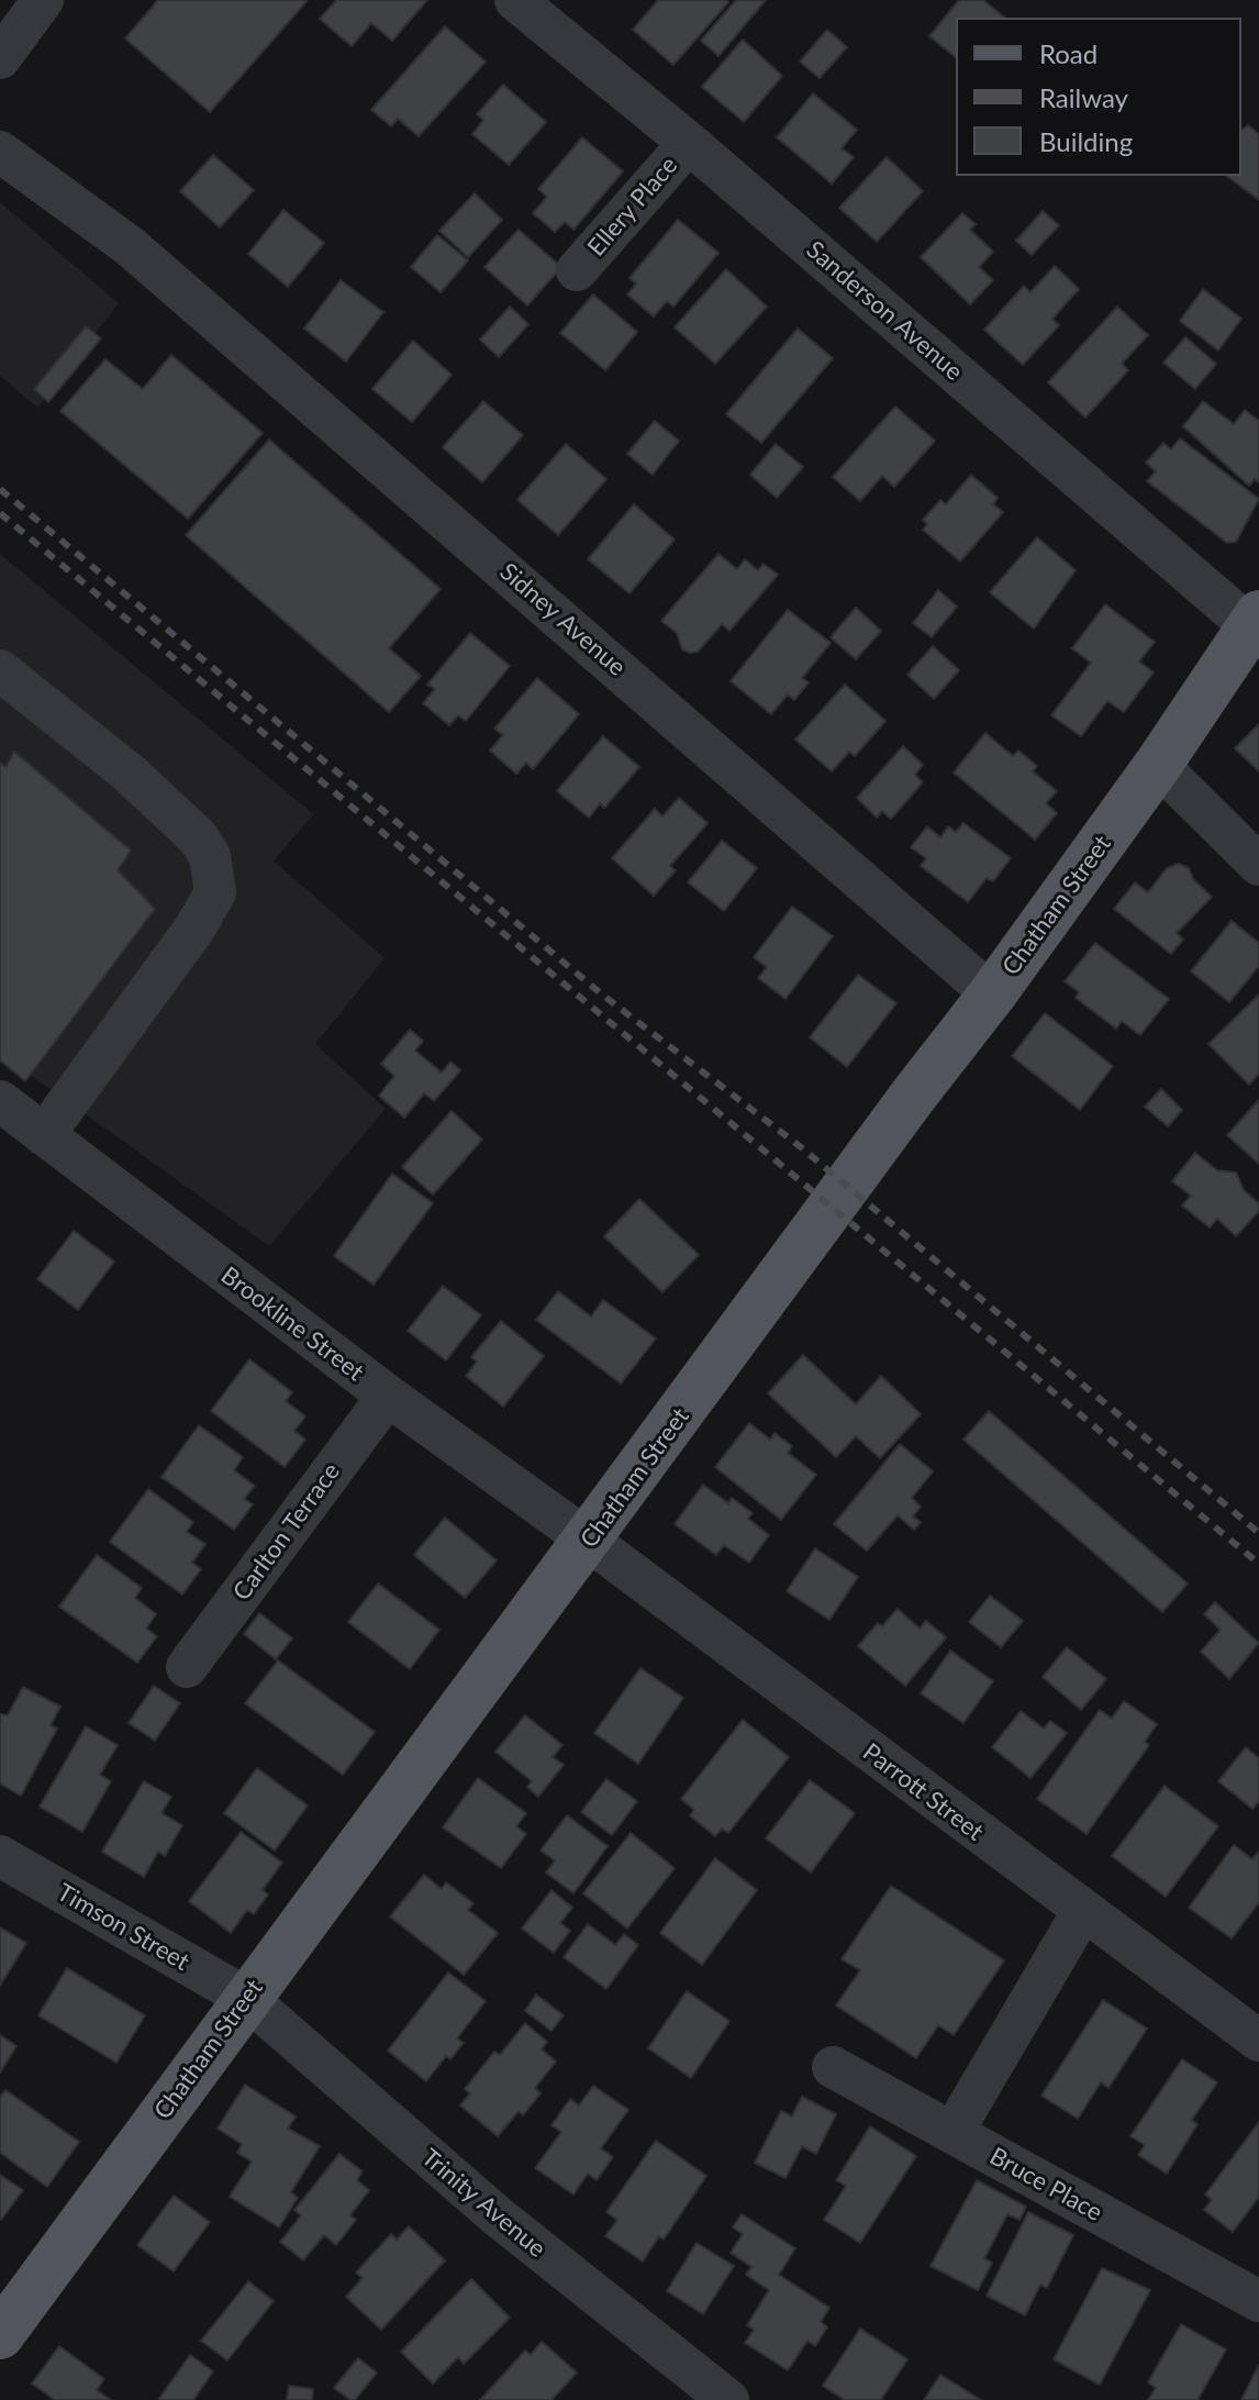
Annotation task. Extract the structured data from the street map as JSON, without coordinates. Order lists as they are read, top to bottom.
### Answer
{
  "streets": {
    "main road": ["Chatham Street"],
    "street": [
      "Ellery Place",
      "Sanderson Avenue",
      "Sidney Avenue",
      "Brookline Street",
      "Carlton Terrace",
      "Parrott Street",
      "Timson Street",
      "Bruce Place",
      "Trinity Avenue"
    ]
  },
  "crossings": [
    ["Ellery Place", "Sanderson Avenue"],
    ["Sanderson Avenue", "Chatham Street"],
    ["Sidney Avenue", "Chatham Street"],
    ["Chatham Street", "Brookline Street"],
    ["Chatham Street", "Parrott Street"],
    ["Chatham Street", "Timson Street"],
    ["Chatham Street", "Trinity Avenue"],
    ["Brookline Street", "Carlton Terrace"],
    ["Brookline Street", "Parrott Street"],
    ["Timson Street", "Trinity Avenue"]
  ],
  "legend": ["Road", "Railway", "Building"]
}
